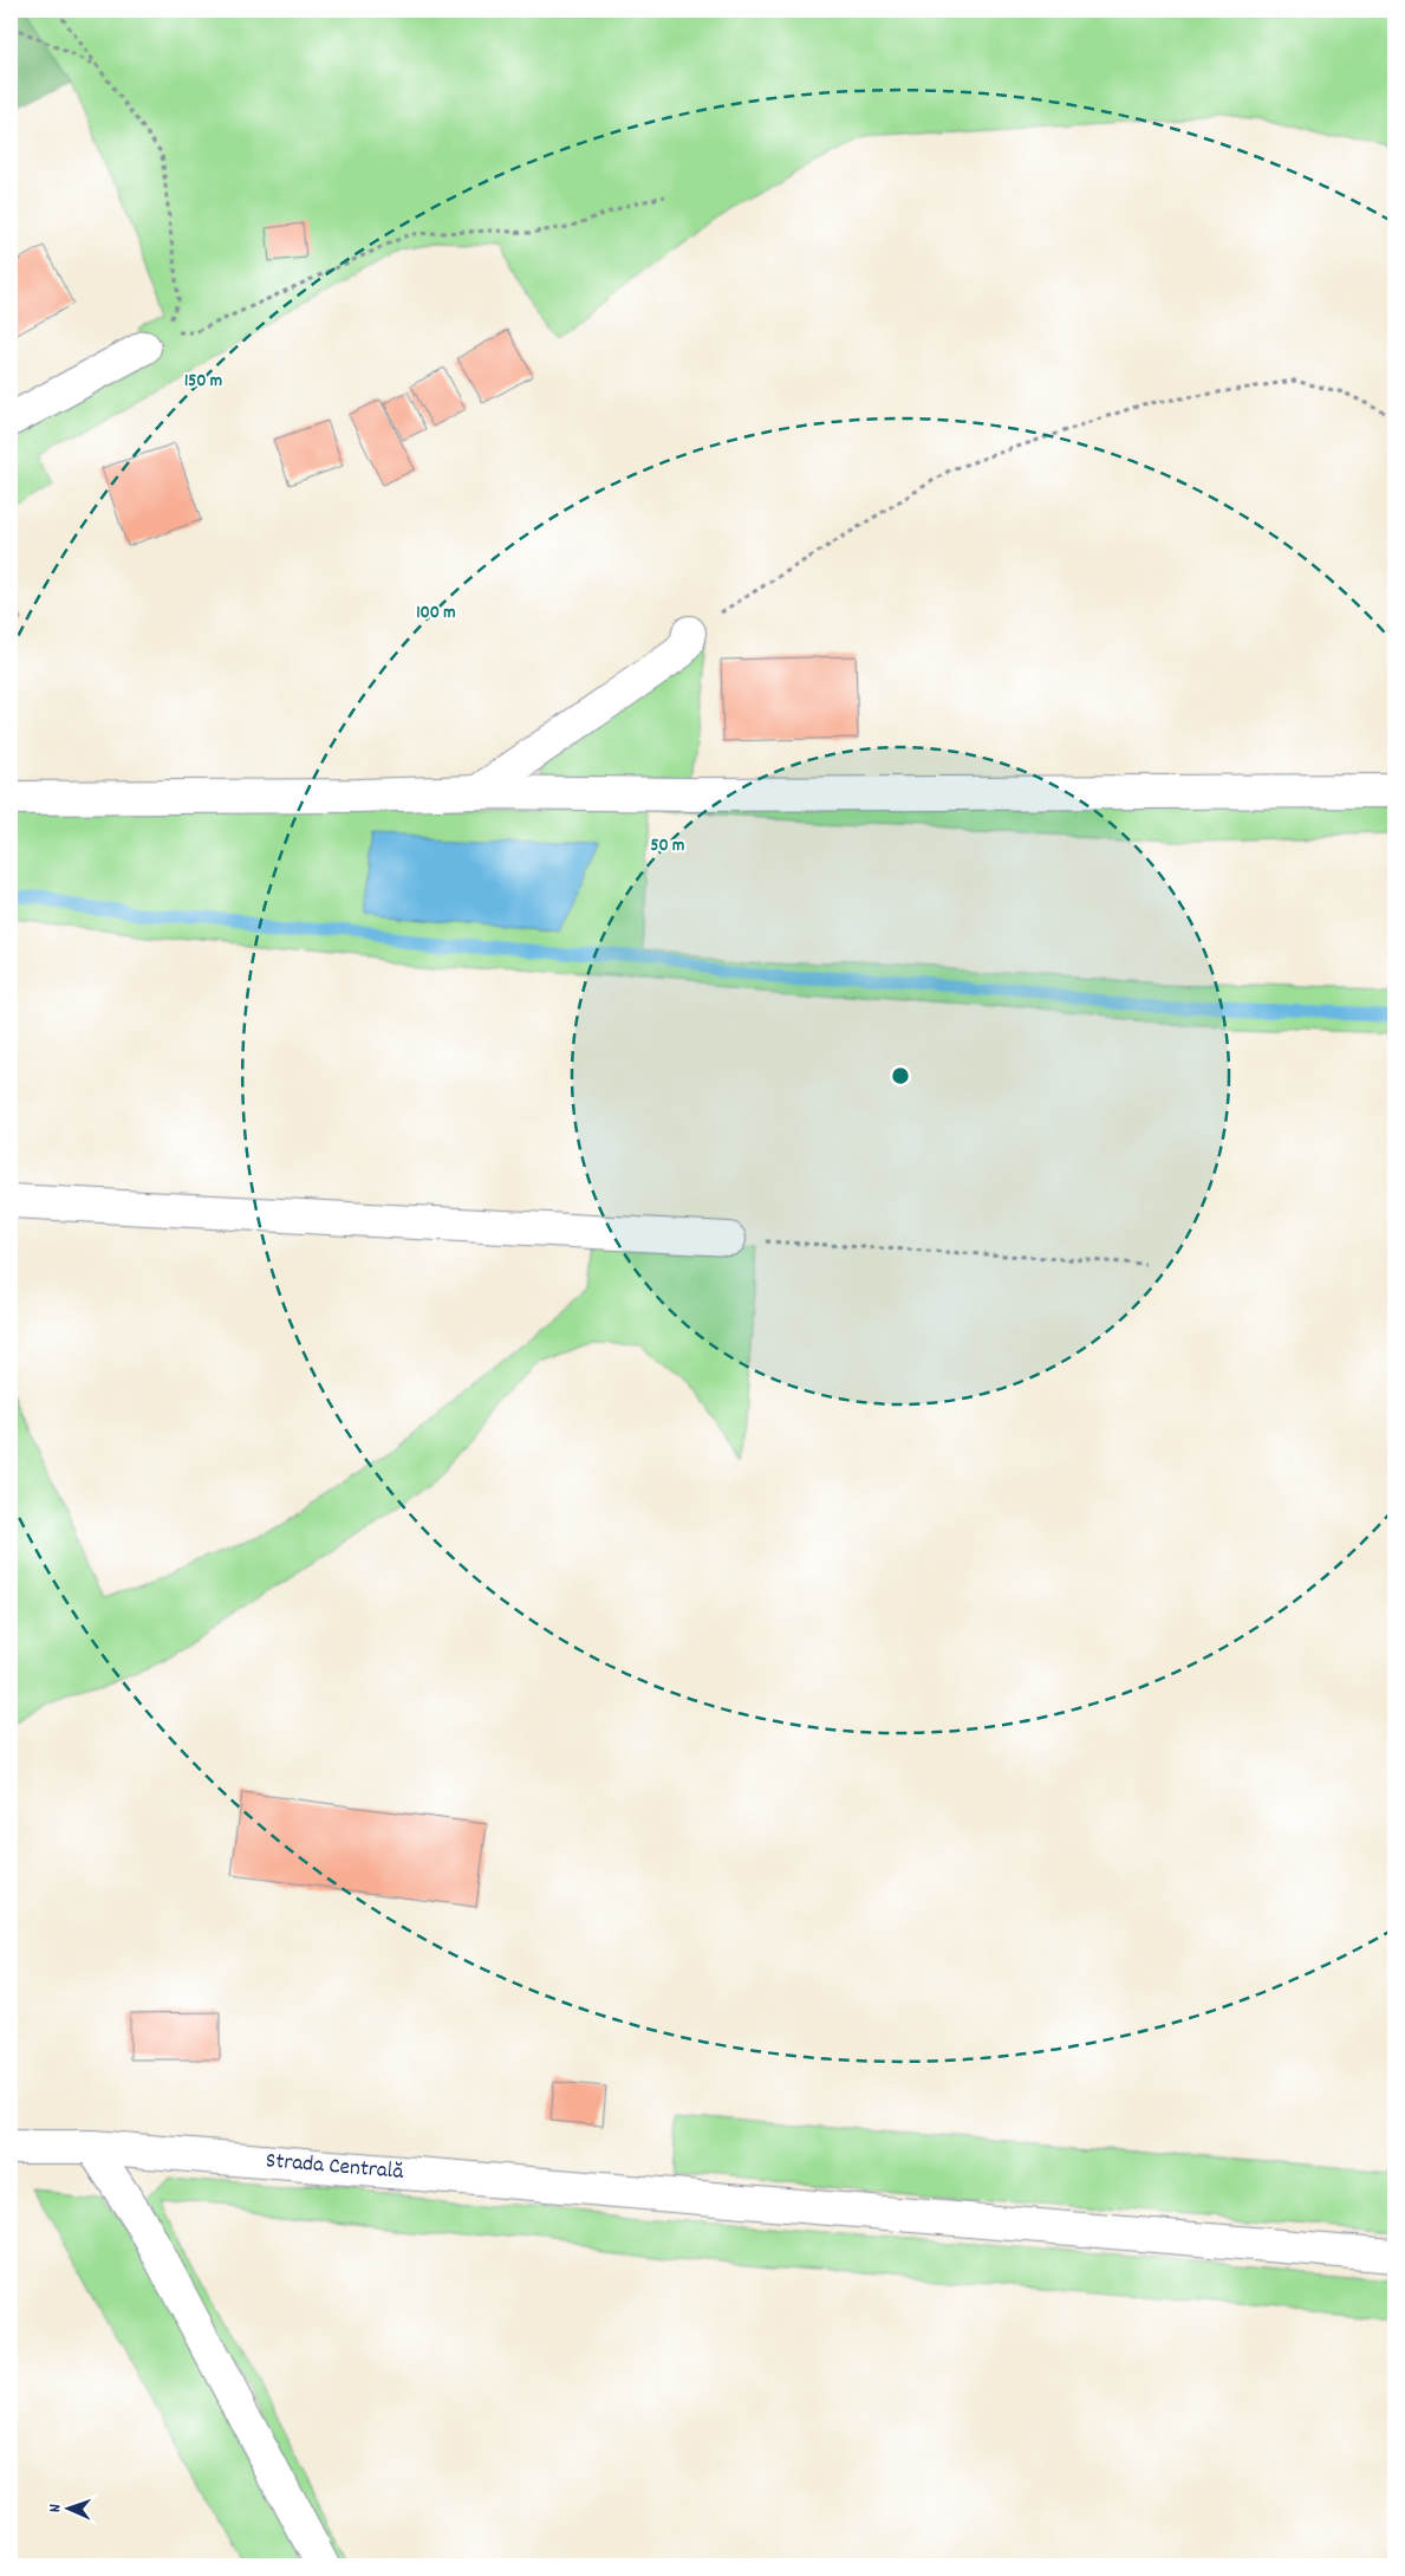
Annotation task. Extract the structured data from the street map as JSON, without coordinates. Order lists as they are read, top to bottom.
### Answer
{
  "streets": {
    "street": ["Strada Centrală"]
  },
  "north": "left",
  "rings": ["150 m", "100 m", "50 m"]
}
